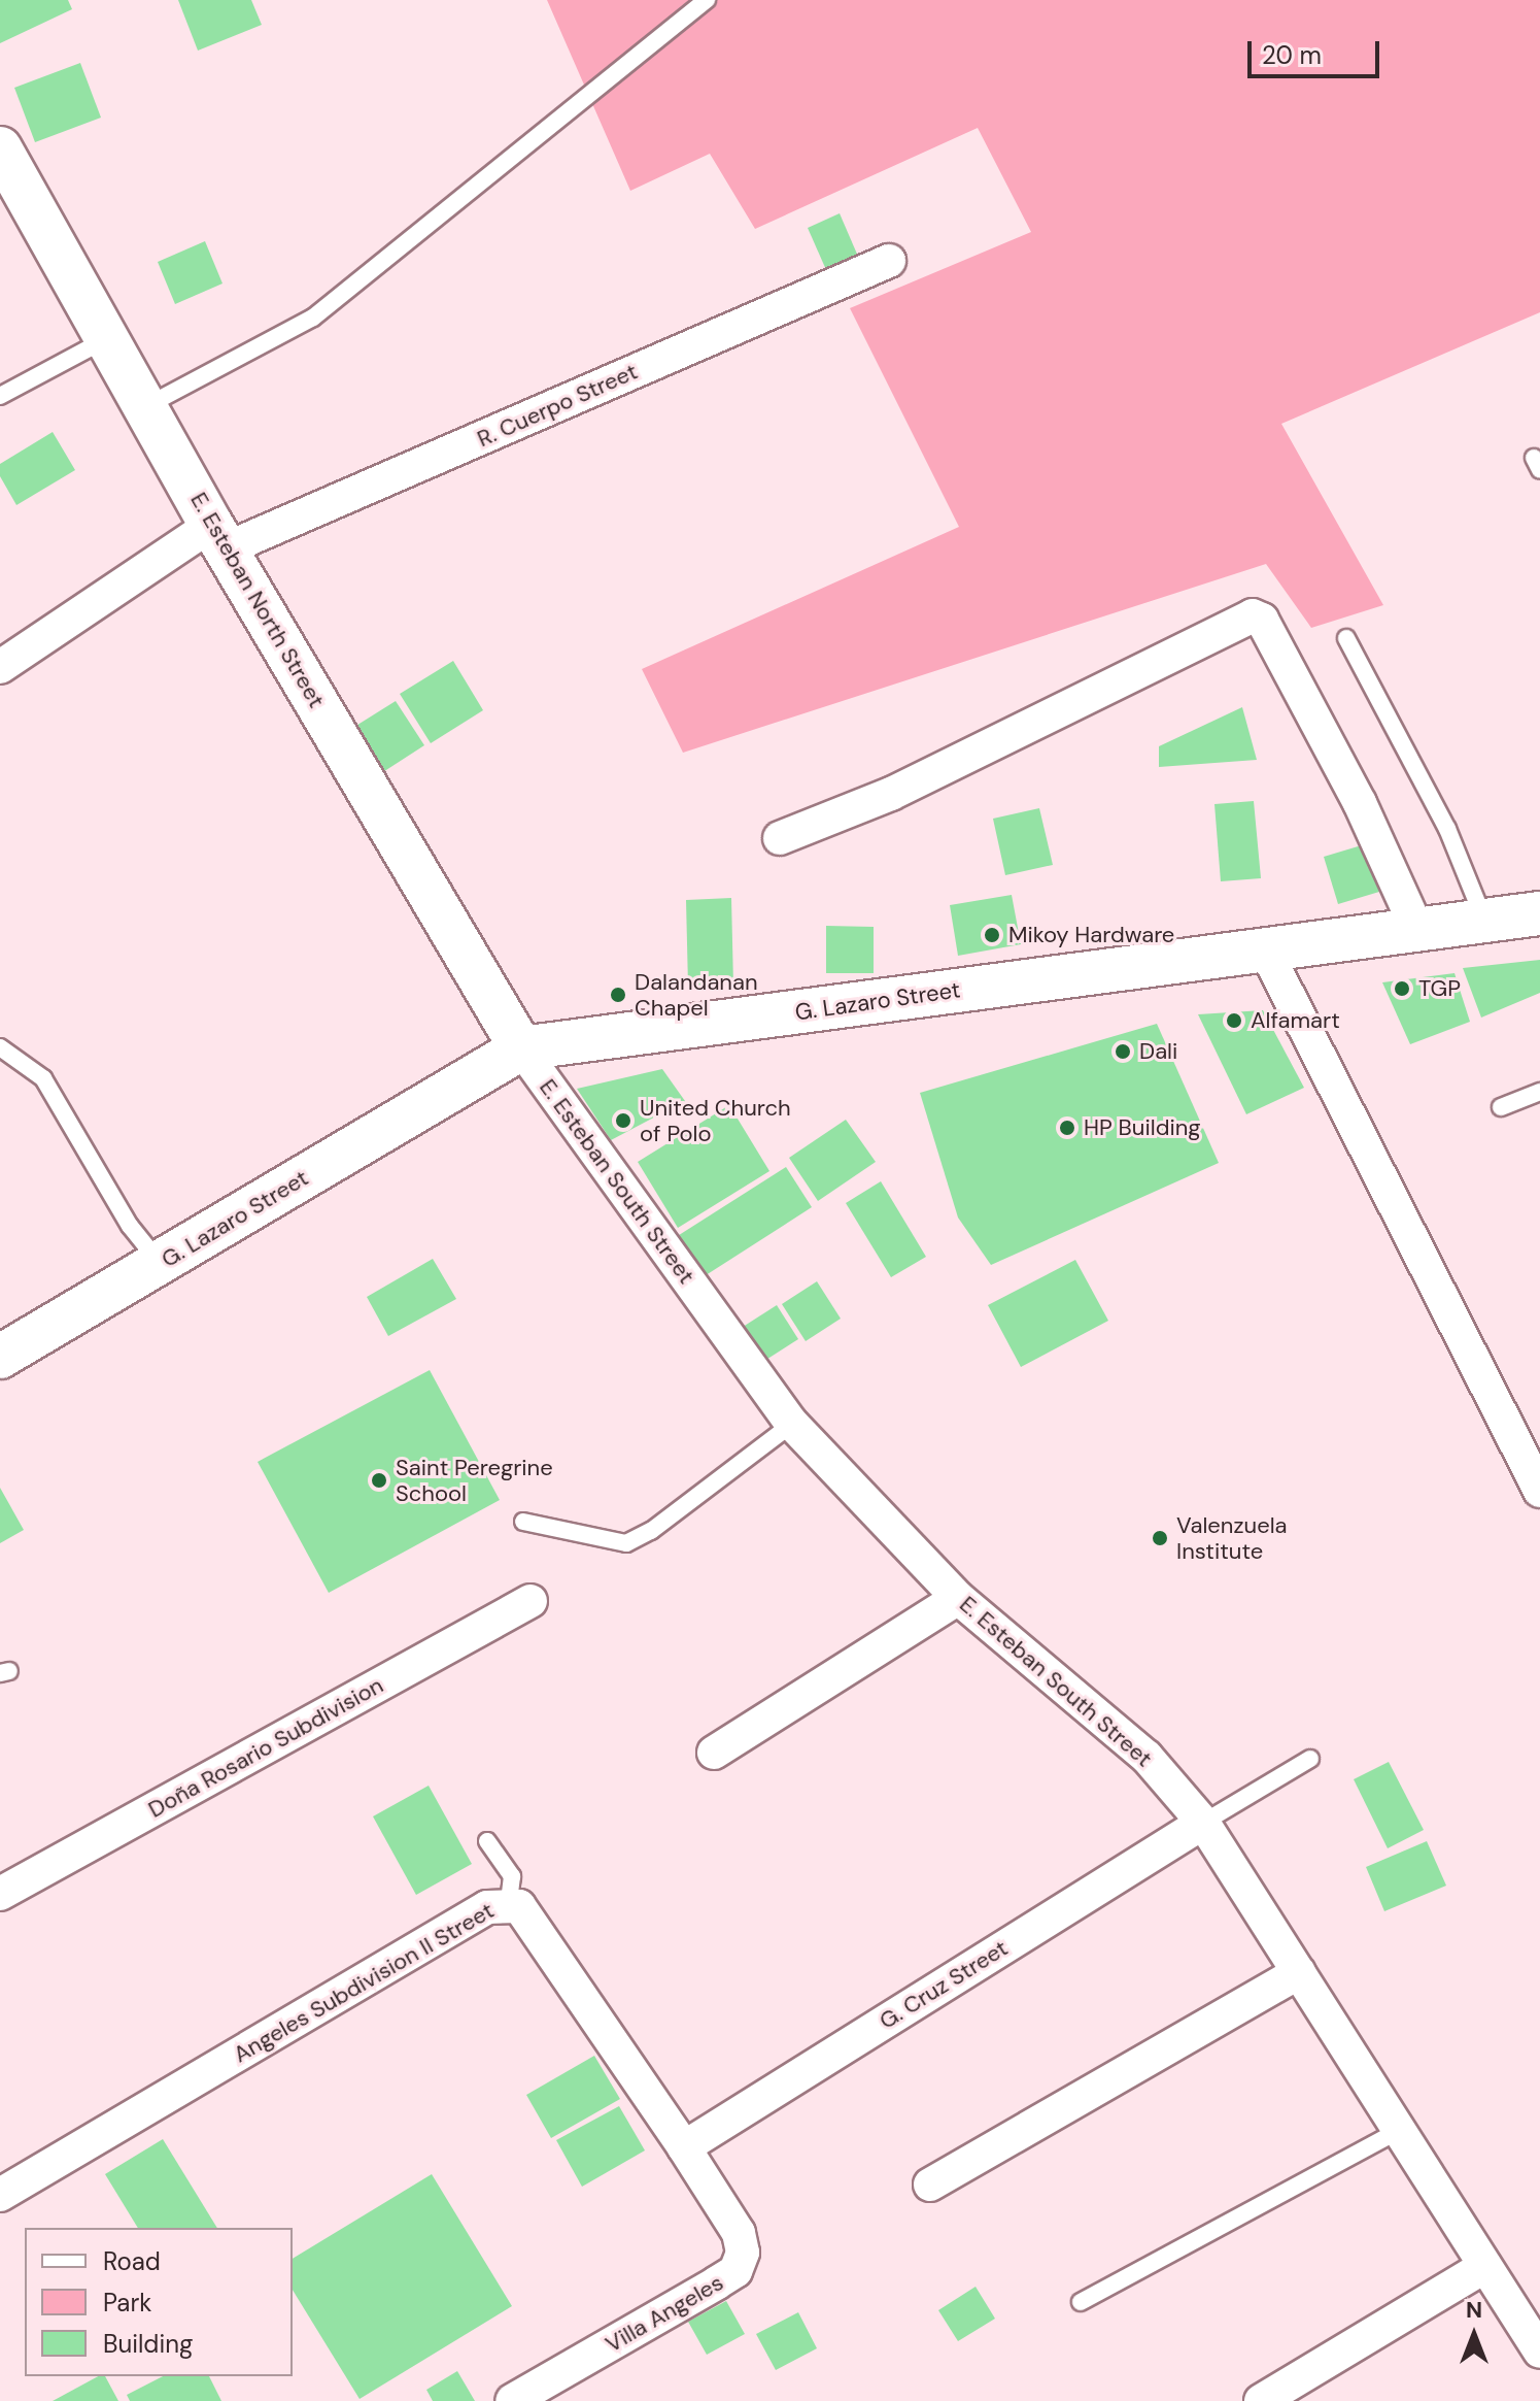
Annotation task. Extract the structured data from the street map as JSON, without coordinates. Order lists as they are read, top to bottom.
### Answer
{
  "streets": {
    "street": [
      "R. Cuerpo Street",
      "E. Esteban North Street",
      "G. Lazaro Street",
      "E. Esteban South Street",
      "Doña Rosario Subdivision",
      "Angeles Subdivision II Street",
      "G. Cruz Street",
      "Villa Angeles"
    ]
  },
  "crossings": [
    ["R. Cuerpo Street", "E. Esteban North Street"],
    ["E. Esteban North Street", "G. Lazaro Street"],
    ["E. Esteban North Street", "E. Esteban South Street"],
    ["G. Lazaro Street", "E. Esteban South Street"],
    ["E. Esteban South Street", "G. Cruz Street"],
    ["Angeles Subdivision II Street", "G. Cruz Street"],
    ["Angeles Subdivision II Street", "Villa Angeles"],
    ["G. Cruz Street", "Villa Angeles"]
  ],
  "places": [
    "Mikoy Hardware",
    "TGP",
    "Dalandanan Chapel",
    "Alfamart",
    "Dali",
    "United Church of Polo",
    "HP Building",
    "Saint Peregrine School",
    "Valenzuela Institute"
  ],
  "legend": ["Road", "Park", "Building"],
  "scale_bar": "20 m",
  "north": "top"
}
